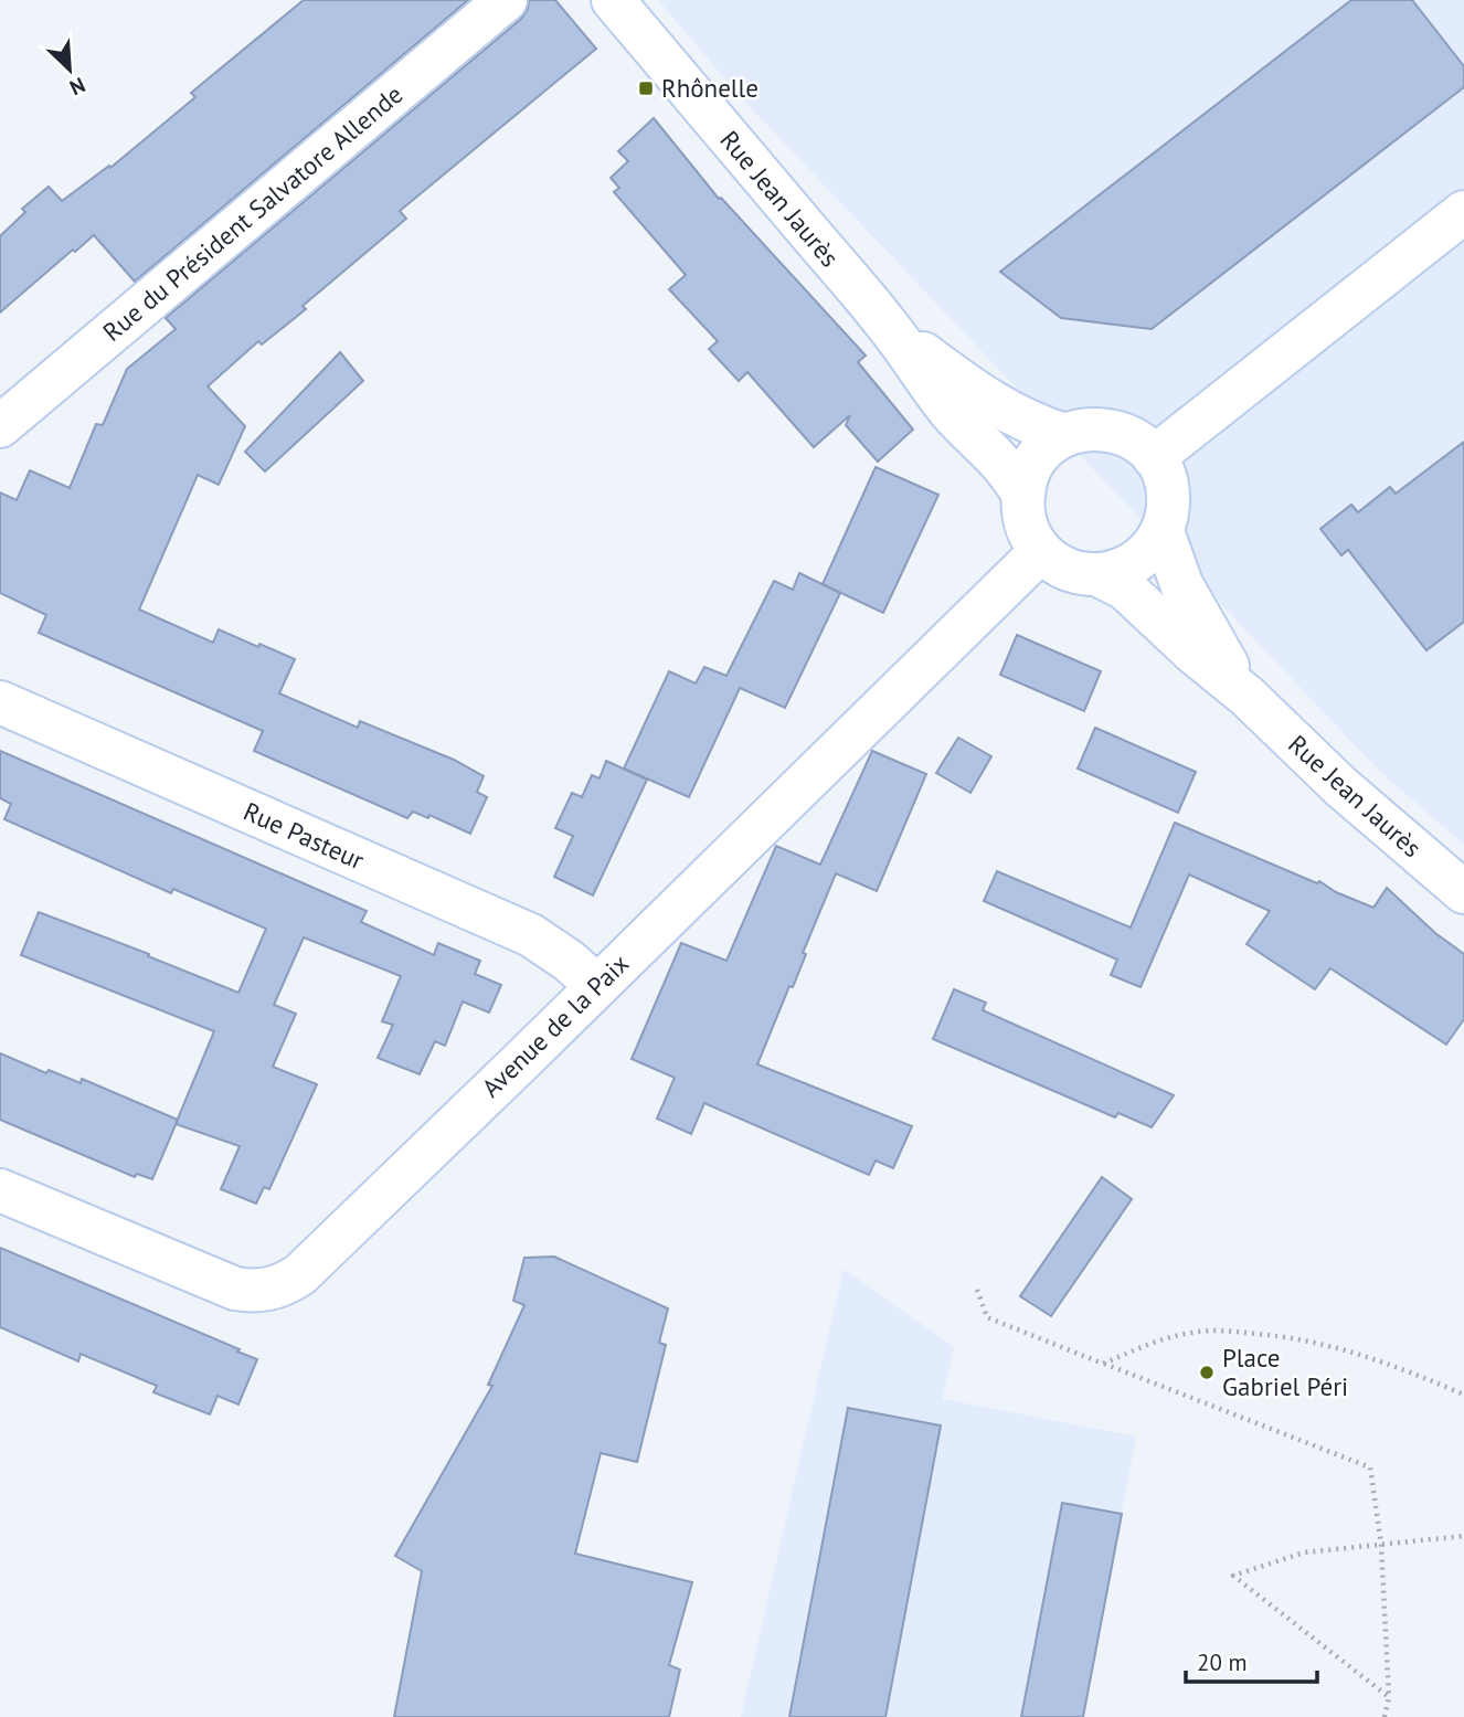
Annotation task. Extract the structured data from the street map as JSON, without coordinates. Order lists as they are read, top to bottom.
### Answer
{
  "streets": {
    "street": [
      "Rue Jean Jaurès",
      "Rue du Président Salvatore Allende",
      "Rue Pasteur",
      "Avenue de la Paix"
    ]
  },
  "crossings": [
    ["Rue Jean Jaurès", "Avenue de la Paix"],
    ["Rue Pasteur", "Avenue de la Paix"]
  ],
  "places": {
    "transit": ["Rhônelle"],
    "other": ["Place Gabriel Péri"]
  },
  "scale_bar": "20 m",
  "north": "bottom right"
}
